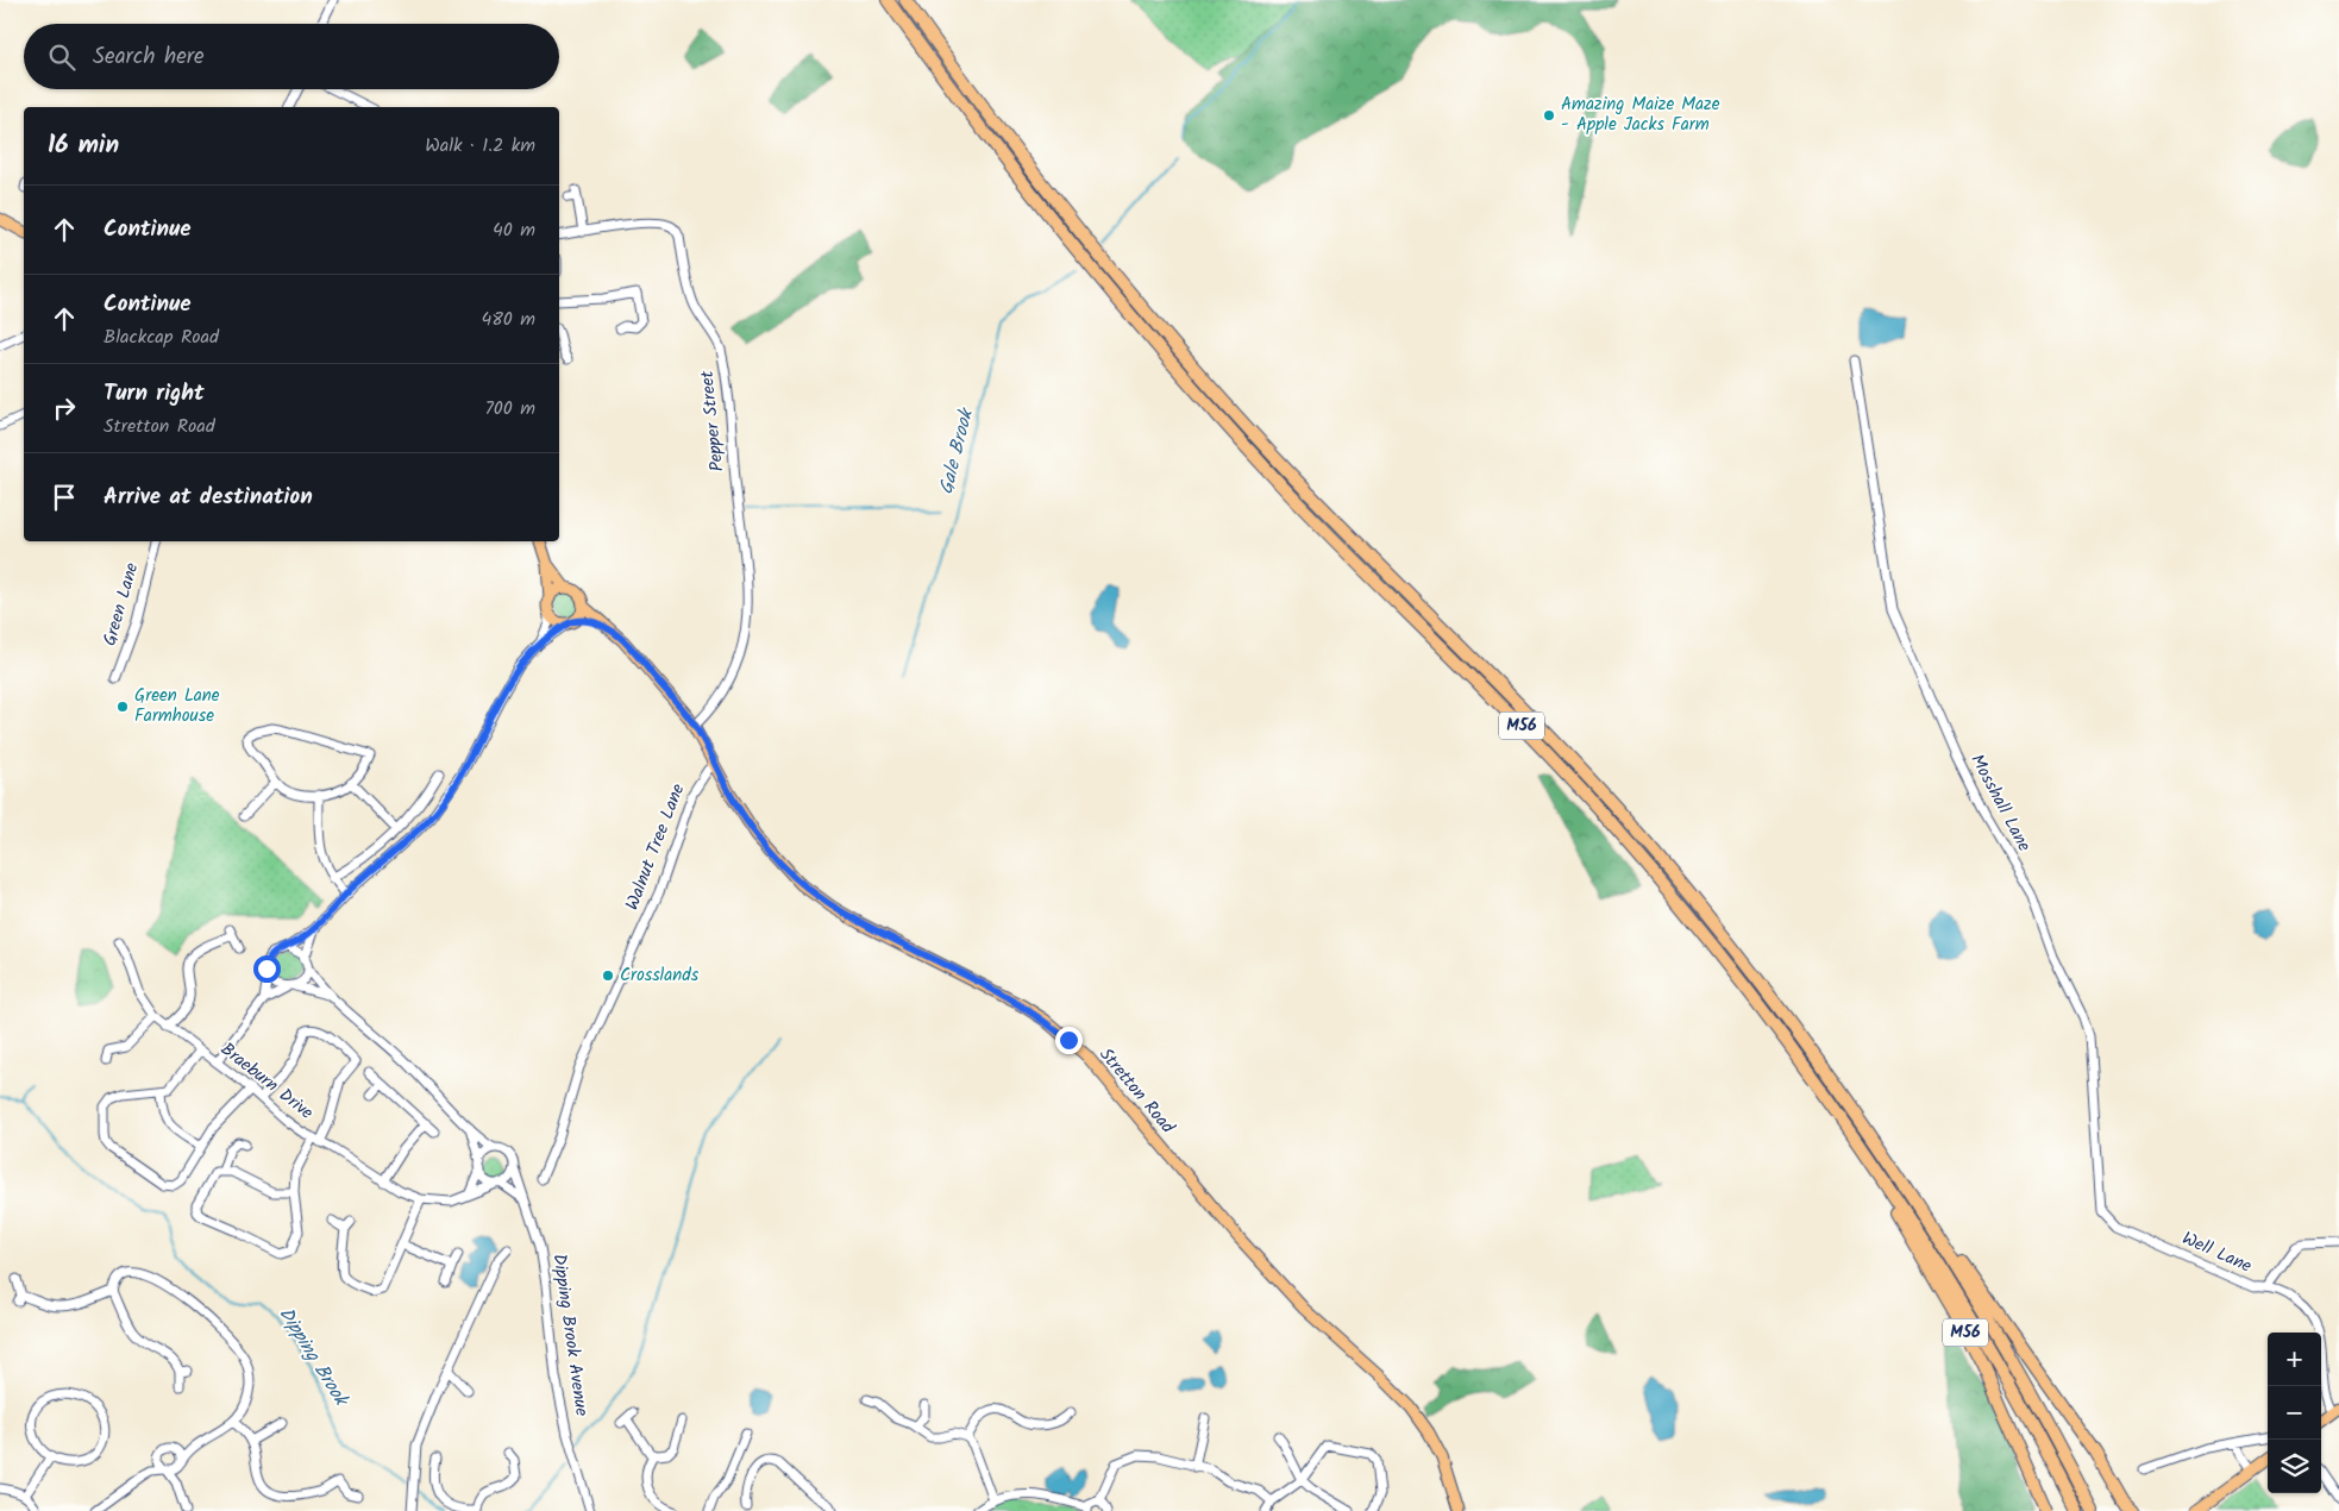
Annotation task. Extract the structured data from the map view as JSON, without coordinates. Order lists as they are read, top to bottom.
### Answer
{
  "streets": {
    "highway": ["M56"],
    "main road": ["Stretton Road"],
    "street": [
      "Pepper Street",
      "Green Lane",
      "Mosshall Lane",
      "Walnut Tree Lane",
      "Braeburn Drive",
      "Well Lane",
      "Dipping Brook Avenue"
    ]
  },
  "crossings": [
    ["Pepper Street", "Stretton Road"],
    ["Mosshall Lane", "Well Lane"],
    ["Walnut Tree Lane", "Stretton Road"],
    ["Braeburn Drive", "Dipping Brook Avenue"]
  ],
  "water": ["Gale Brook", "Dipping Brook"],
  "places": ["Amazing Maize Maze - Apple Jacks Farm", "Green Lane Farmhouse", "Crosslands"],
  "page": {
    "search": "Search here",
    "heading": ["16 min", "Walk · 1.2 km"],
    "list": [
      ["Continue", "40 m"],
      ["Continue", "Blackcap Road", "480 m"],
      ["Turn right", "Stretton Road", "700 m"],
      "Arrive at destination"
    ],
    "map_buttons": ["+", "−"]
  }
}
